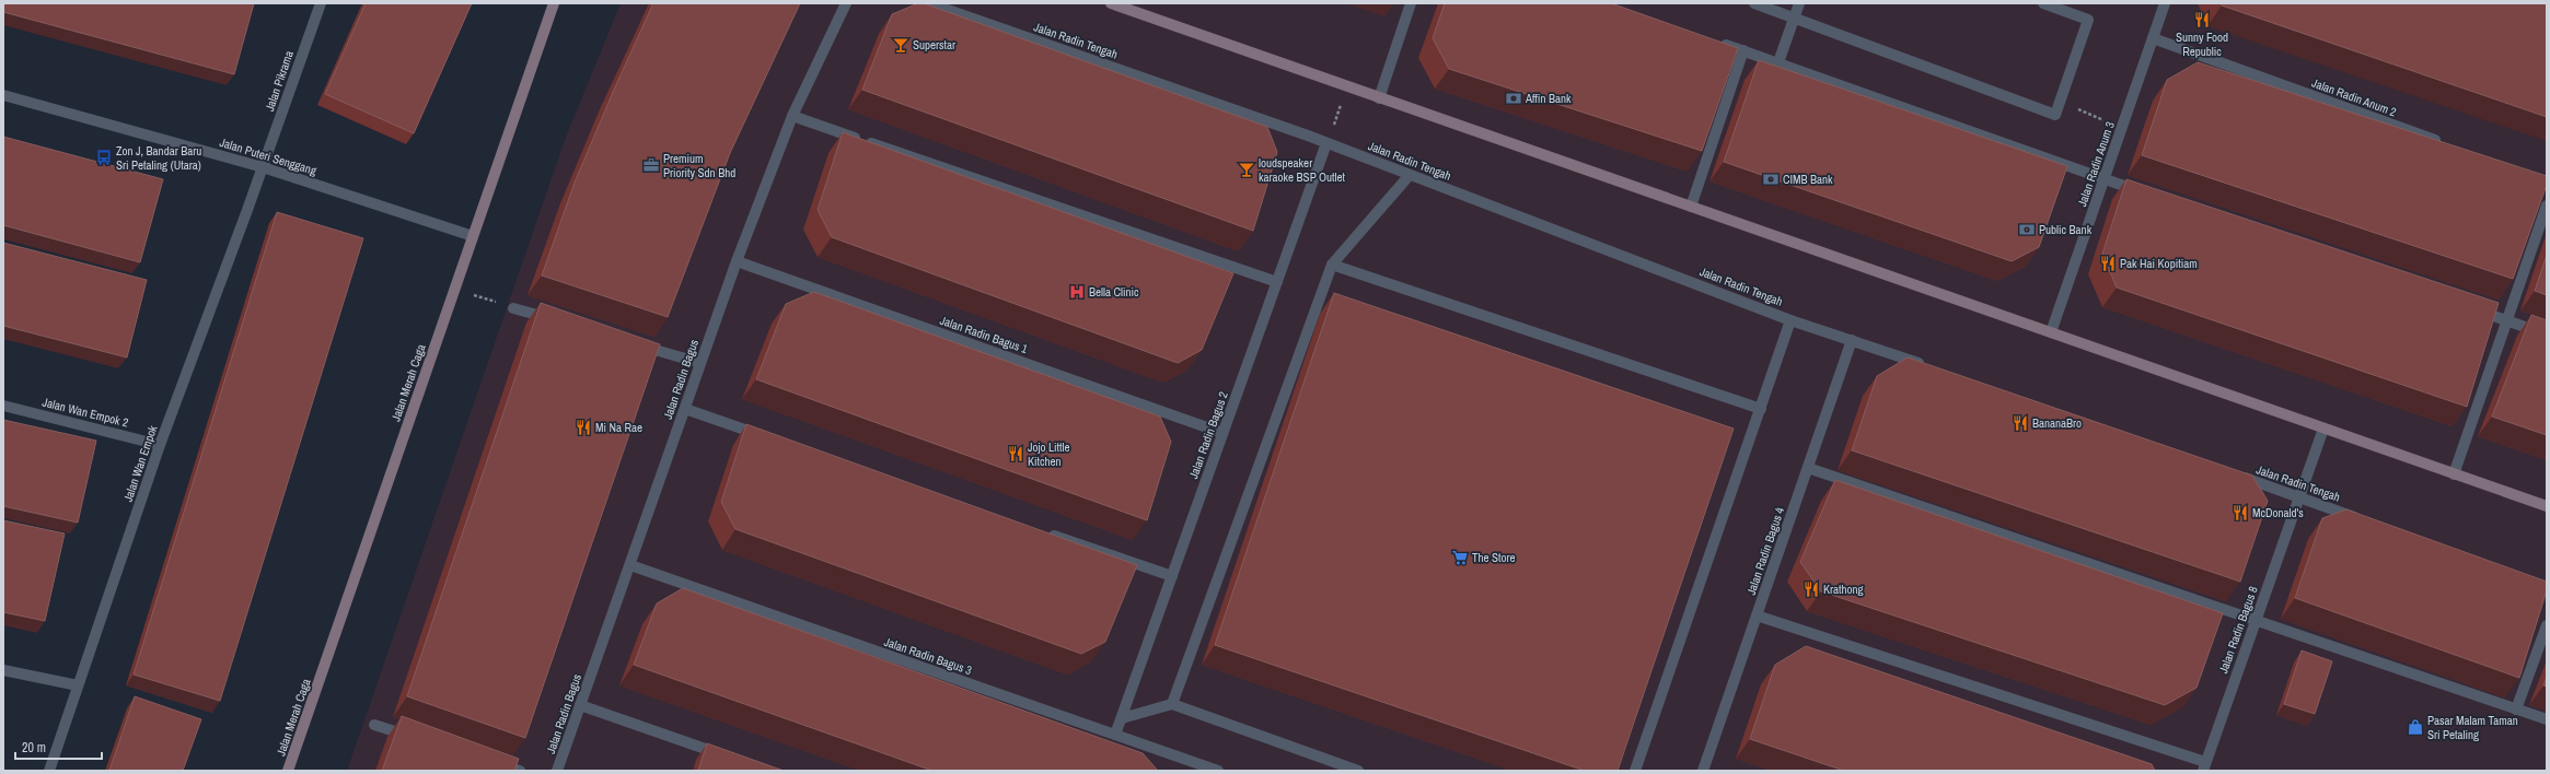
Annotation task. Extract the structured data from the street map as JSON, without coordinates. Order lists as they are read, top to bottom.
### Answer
{
  "streets": {
    "street": [
      "Jalan Radin Tengah",
      "Jalan Pikrama",
      "Jalan Radin Anum 2",
      "Jalan Puteri Senggang",
      "Jalan Radin Anum 3",
      "Jalan Radin Bagus 1",
      "Jalan Radin Bagus",
      "Jalan Merah Caga",
      "Jalan Wan Empok 2",
      "Jalan Radin Bagus 2",
      "Jalan Wan Empok",
      "Jalan Radin Bagus 4",
      "Jalan Radin Bagus 8",
      "Jalan Radin Bagus 3"
    ]
  },
  "crossings": [
    ["Jalan Radin Tengah", "Jalan Radin Bagus 2"],
    ["Jalan Radin Tengah", "Jalan Radin Bagus 4"],
    ["Jalan Radin Tengah", "Jalan Radin Bagus 8"],
    ["Jalan Pikrama", "Jalan Puteri Senggang"],
    ["Jalan Pikrama", "Jalan Wan Empok"],
    ["Jalan Radin Anum 2", "Jalan Radin Anum 3"],
    ["Jalan Puteri Senggang", "Jalan Merah Caga"],
    ["Jalan Puteri Senggang", "Jalan Wan Empok"],
    ["Jalan Radin Bagus 1", "Jalan Radin Bagus"],
    ["Jalan Radin Bagus 1", "Jalan Radin Bagus 2"],
    ["Jalan Radin Bagus", "Jalan Radin Bagus 3"],
    ["Jalan Wan Empok 2", "Jalan Wan Empok"],
    ["Jalan Radin Bagus 2", "Jalan Radin Bagus 3"]
  ],
  "places": {
    "restaurant": [
      "Sunny Food Republic",
      "Pak Hai Kopitiam",
      "BananaBro",
      "Mi Na Rae",
      "Jojo Little Kitchen",
      "McDonald's",
      "Krathong"
    ],
    "bar": ["Superstar", "loudspeaker karaoke BSP Outlet"],
    "bank": ["Affin Bank", "CIMB Bank", "Public Bank"],
    "bus stop": ["Zon J, Bandar Baru Sri Petaling (Utara)"],
    "office": ["Premium Priority Sdn Bhd"],
    "hospital": ["Bella Clinic"],
    "supermarket": ["The Store"],
    "shop": ["Pasar Malam Taman Sri Petaling"]
  },
  "scale_bar": "20 m"
}
